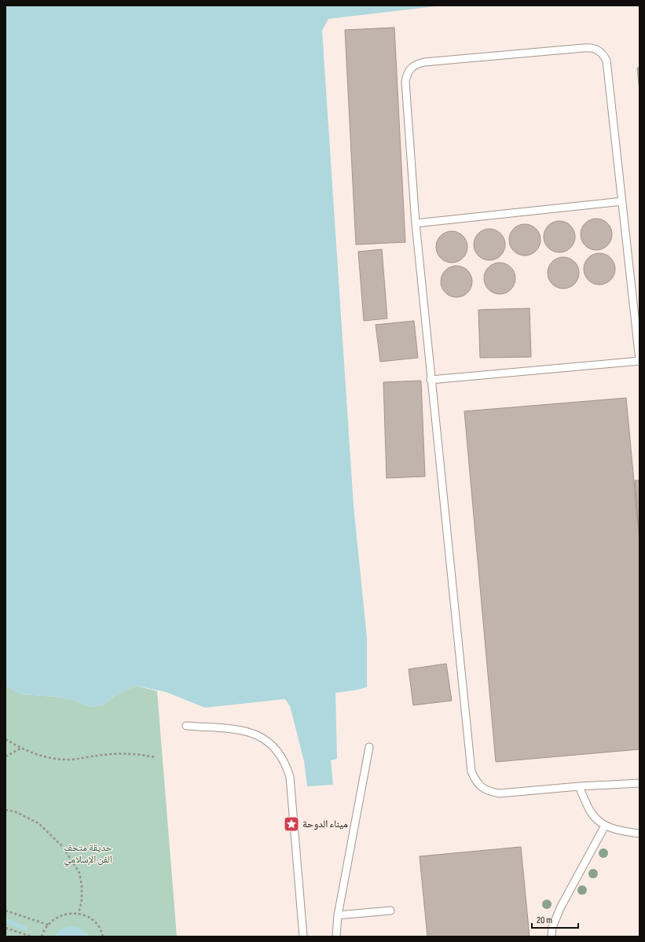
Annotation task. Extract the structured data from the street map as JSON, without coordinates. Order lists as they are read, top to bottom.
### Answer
{
  "parks": ["حديقة متحف الفن الإسلامي"],
  "places": {
    "place": ["ميناء الدوحة"]
  },
  "scale_bar": "20 m"
}
